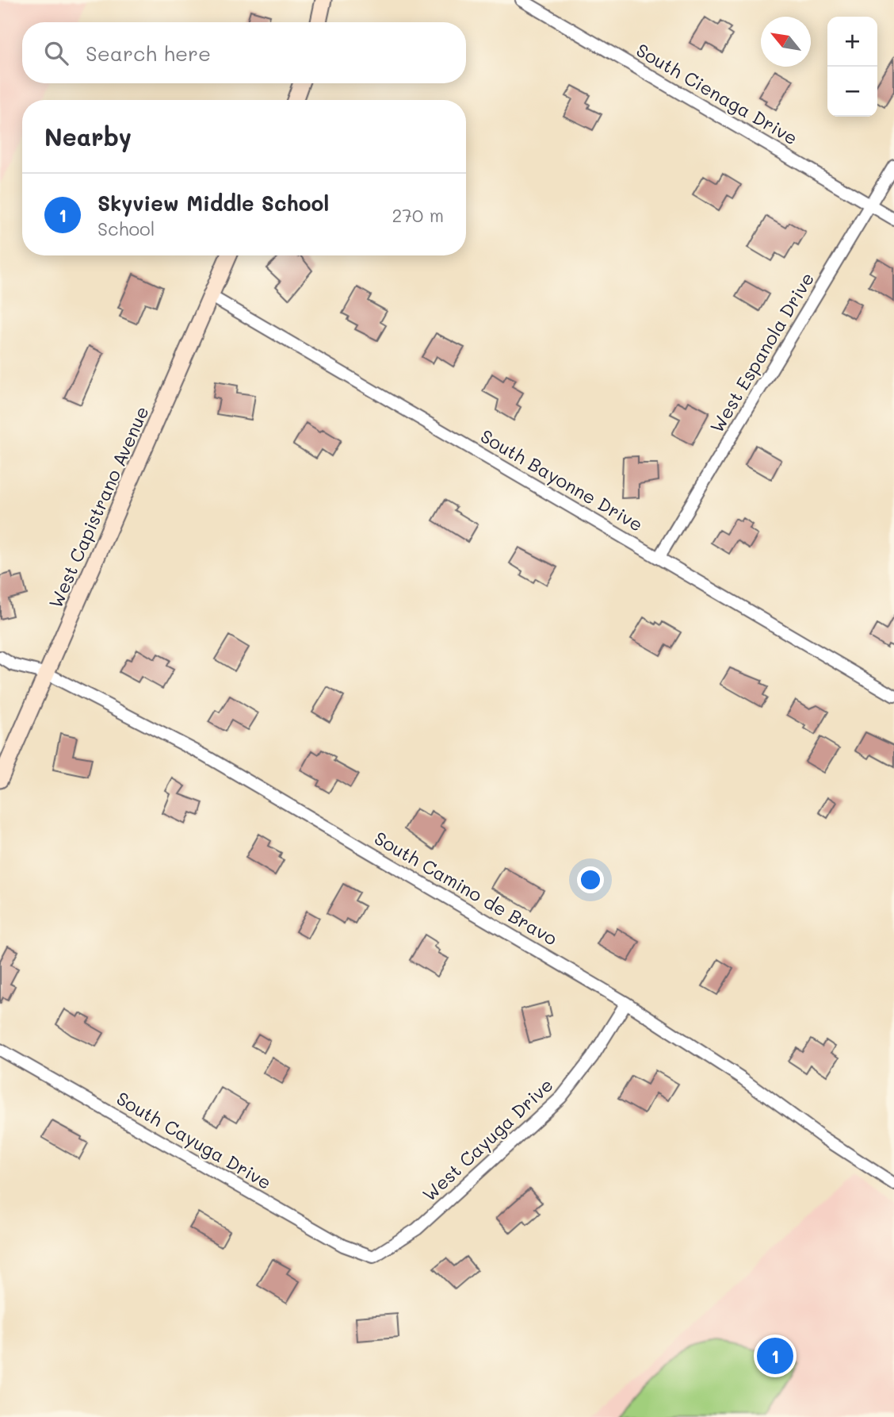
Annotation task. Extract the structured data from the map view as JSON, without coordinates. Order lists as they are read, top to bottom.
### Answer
{
  "streets": {
    "street": [
      "South Cienaga Drive",
      "West Espanola Drive",
      "South Bayonne Drive",
      "West Capistrano Avenue",
      "South Camino de Bravo",
      "West Cayuga Drive",
      "South Cayuga Drive"
    ]
  },
  "crossings": [
    ["South Cienaga Drive", "West Espanola Drive"],
    ["West Espanola Drive", "South Bayonne Drive"],
    ["South Bayonne Drive", "West Capistrano Avenue"],
    ["West Capistrano Avenue", "South Camino de Bravo"],
    ["South Camino de Bravo", "West Cayuga Drive"],
    ["West Cayuga Drive", "South Cayuga Drive"]
  ],
  "north": "top left",
  "page": {
    "map_buttons": ["+", "−"],
    "search": "Search here",
    "heading": "Nearby",
    "list": [
      {
        "mark": "1",
        "name": "Skyview Middle School",
        "note": "School",
        "value": "270 m"
      }
    ],
    "pins": "1"
  }
}
